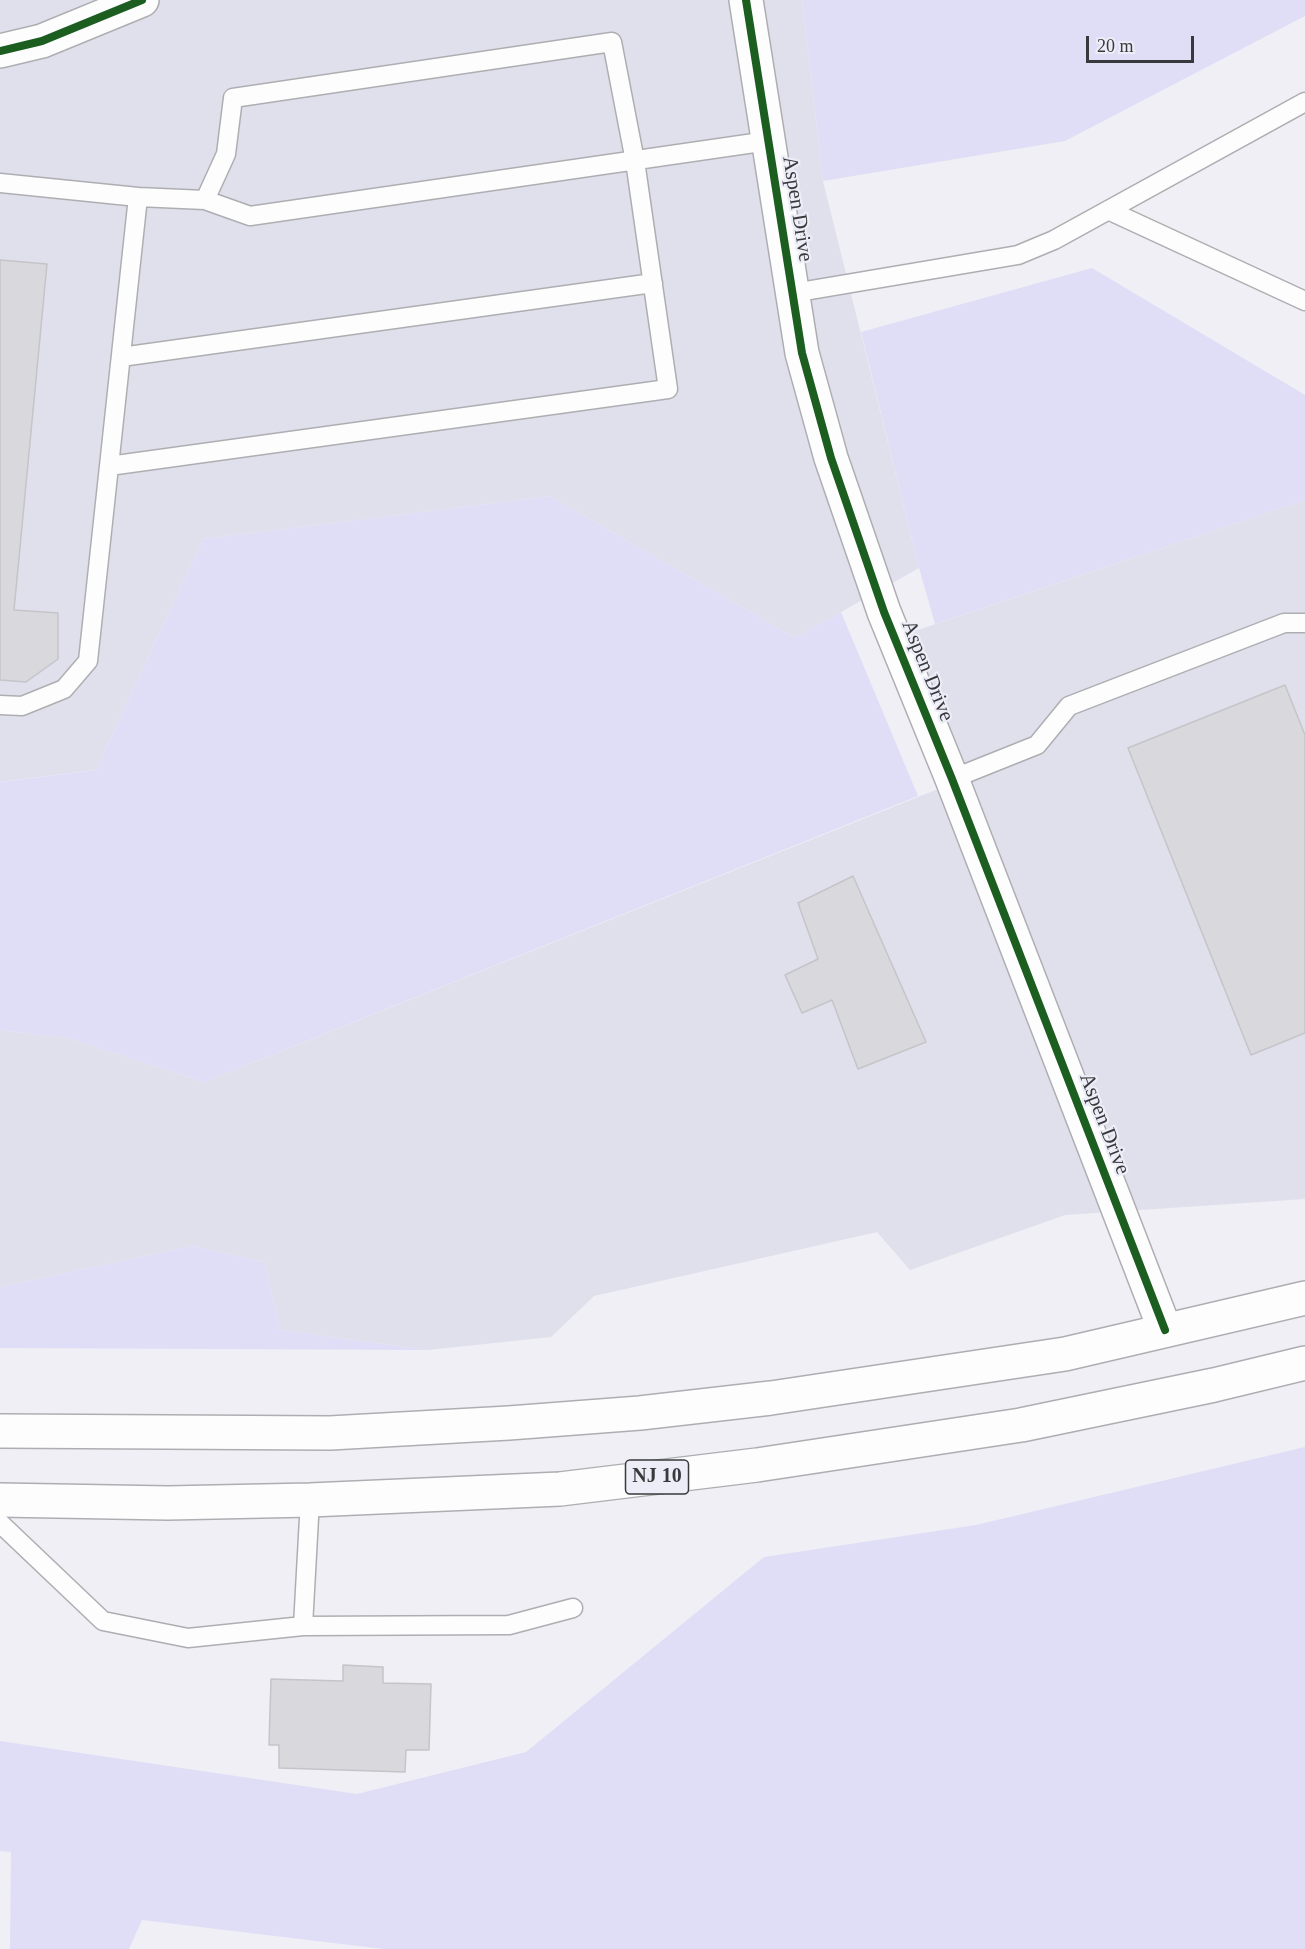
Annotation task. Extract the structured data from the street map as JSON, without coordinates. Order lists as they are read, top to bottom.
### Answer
{
  "streets": {
    "main road": ["Aspen Drive", "NJ 10"]
  },
  "scale_bar": "20 m"
}
